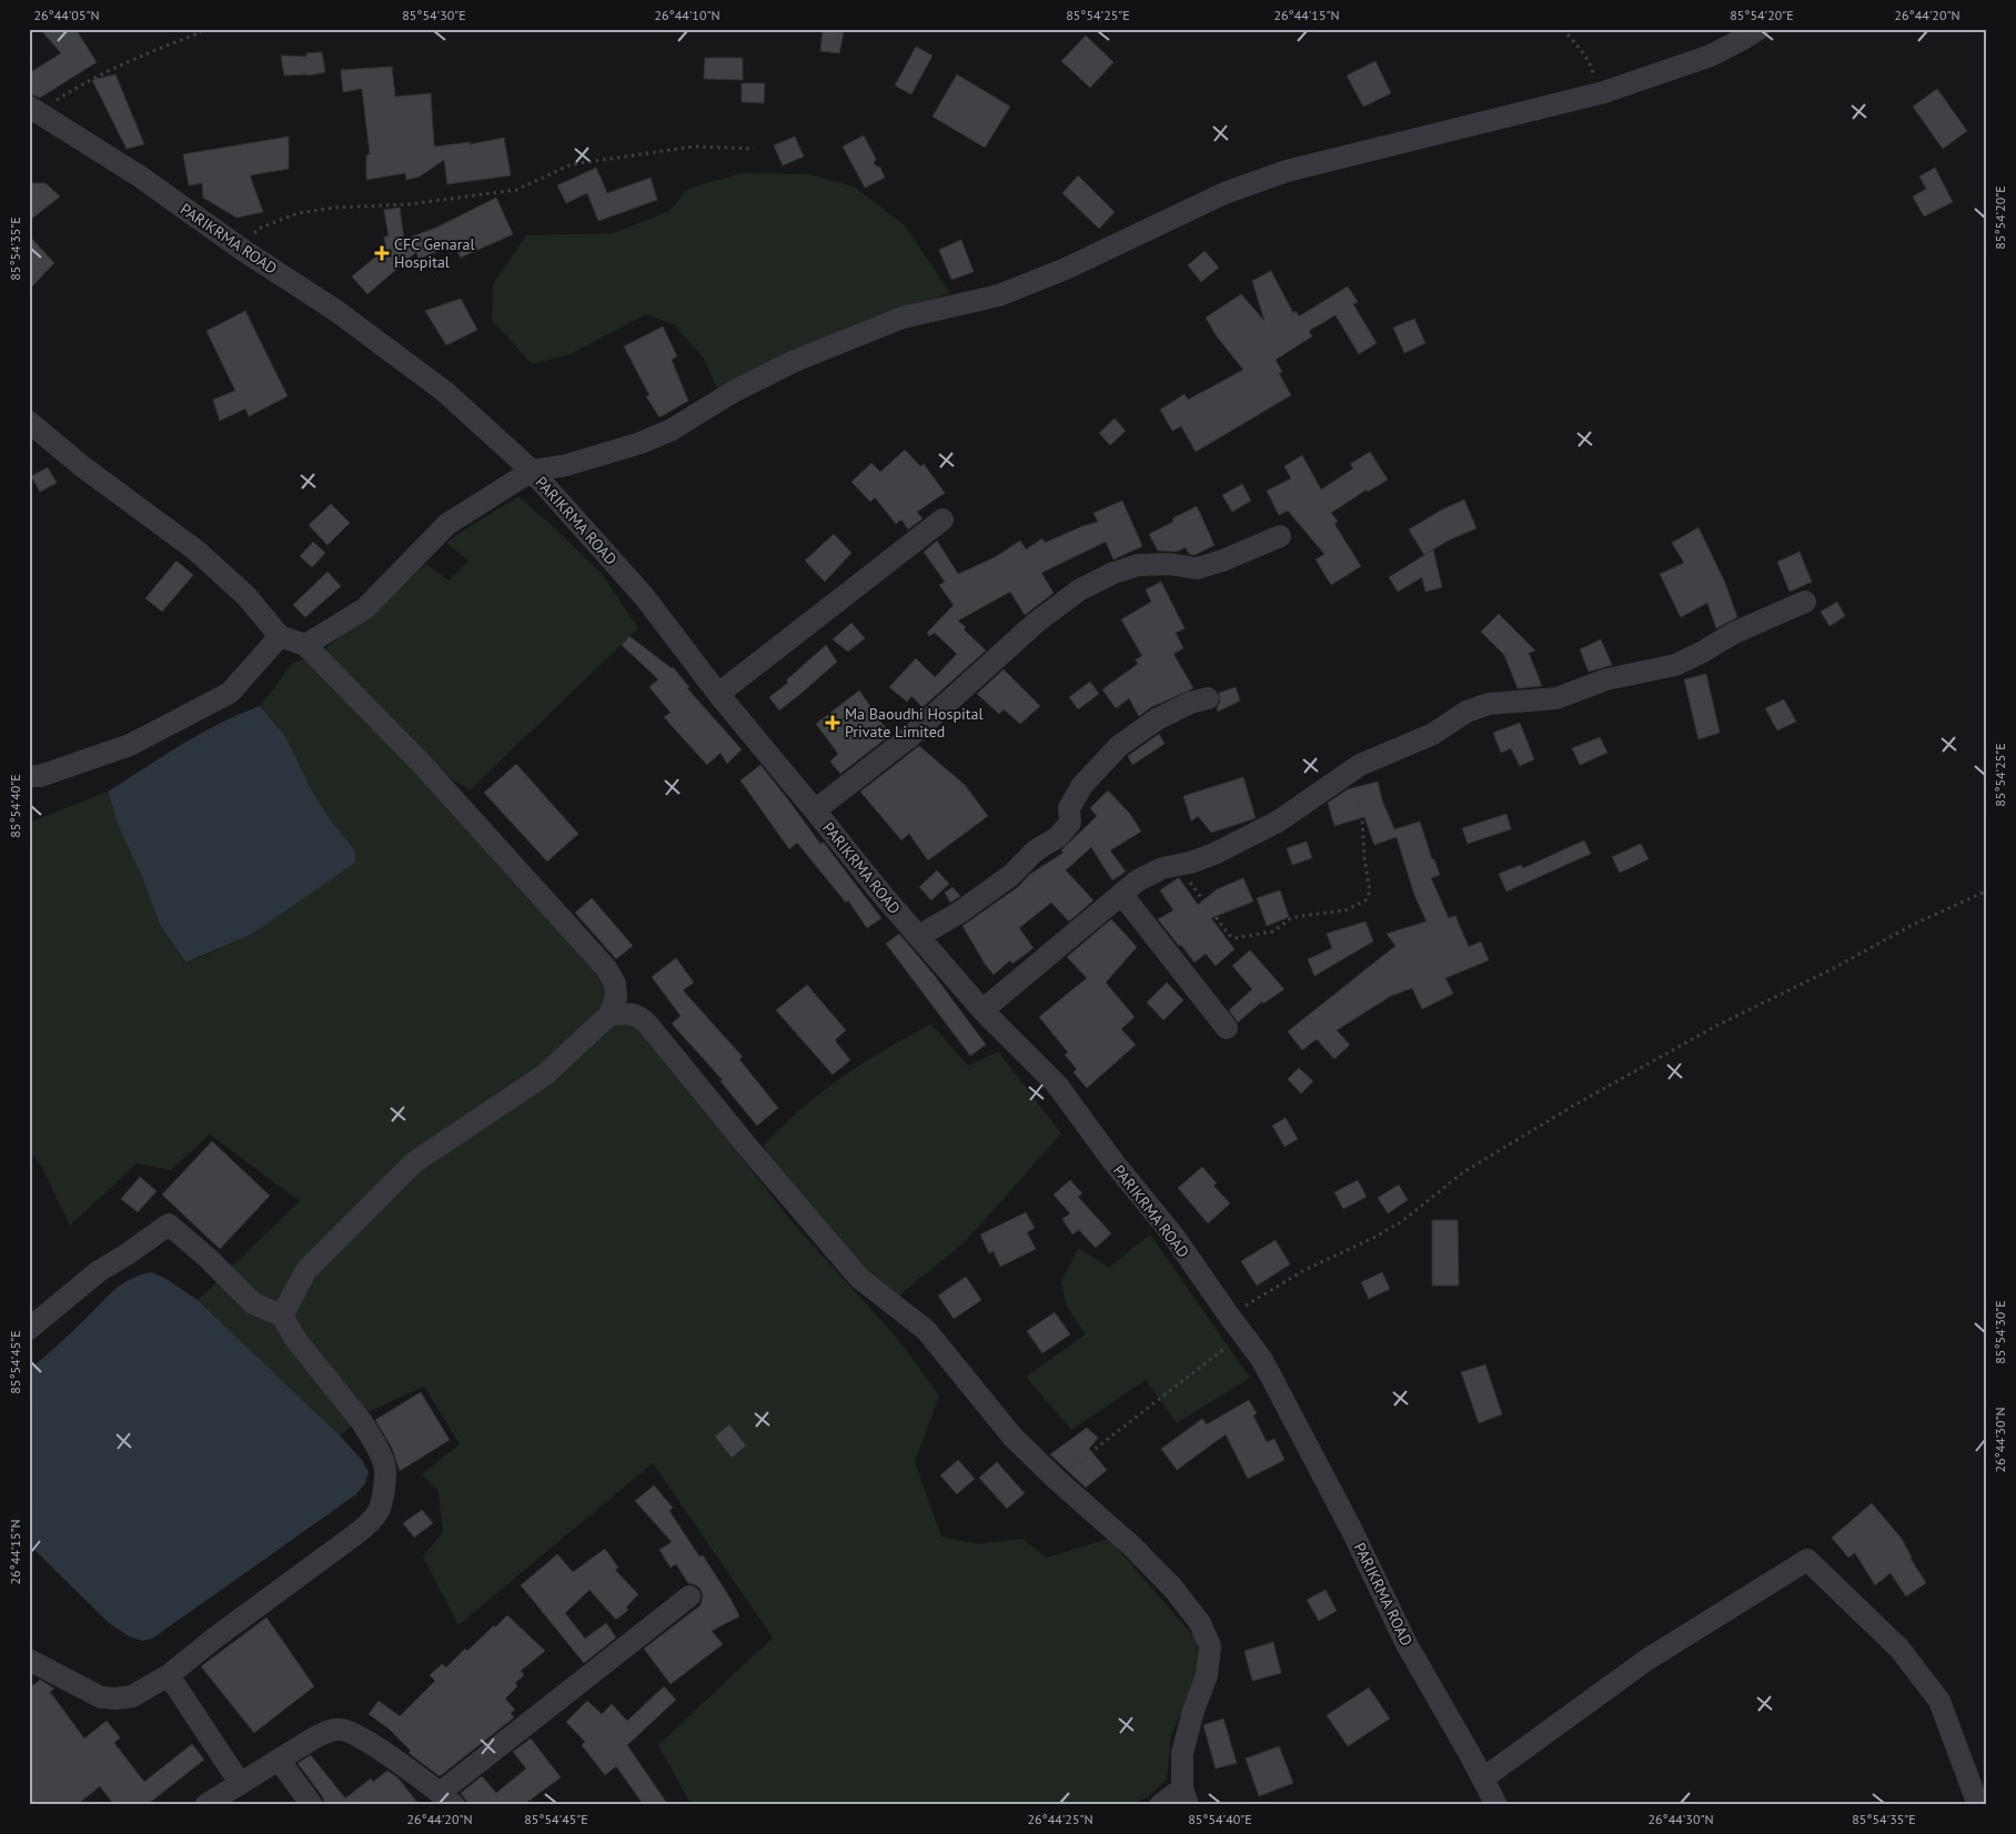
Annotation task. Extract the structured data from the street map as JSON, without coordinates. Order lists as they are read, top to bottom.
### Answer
{
  "streets": {
    "street": ["PARIKRMA ROAD"]
  },
  "places": {
    "health": ["CFC Genaral Hospital", "Ma Baoudhi Hospital Private Limited"]
  },
  "coordinates": [
    "26°44'05\"N",
    "85°54'30\"E",
    "26°44'10\"N",
    "85°54'25\"E",
    "26°44'15\"N",
    "85°54'20\"E",
    "26°44'20\"N",
    "85°54'35\"E",
    "85°54'40\"E",
    "85°54'45\"E",
    "26°44'30\"N",
    "26°44'25\"N"
  ]
}
